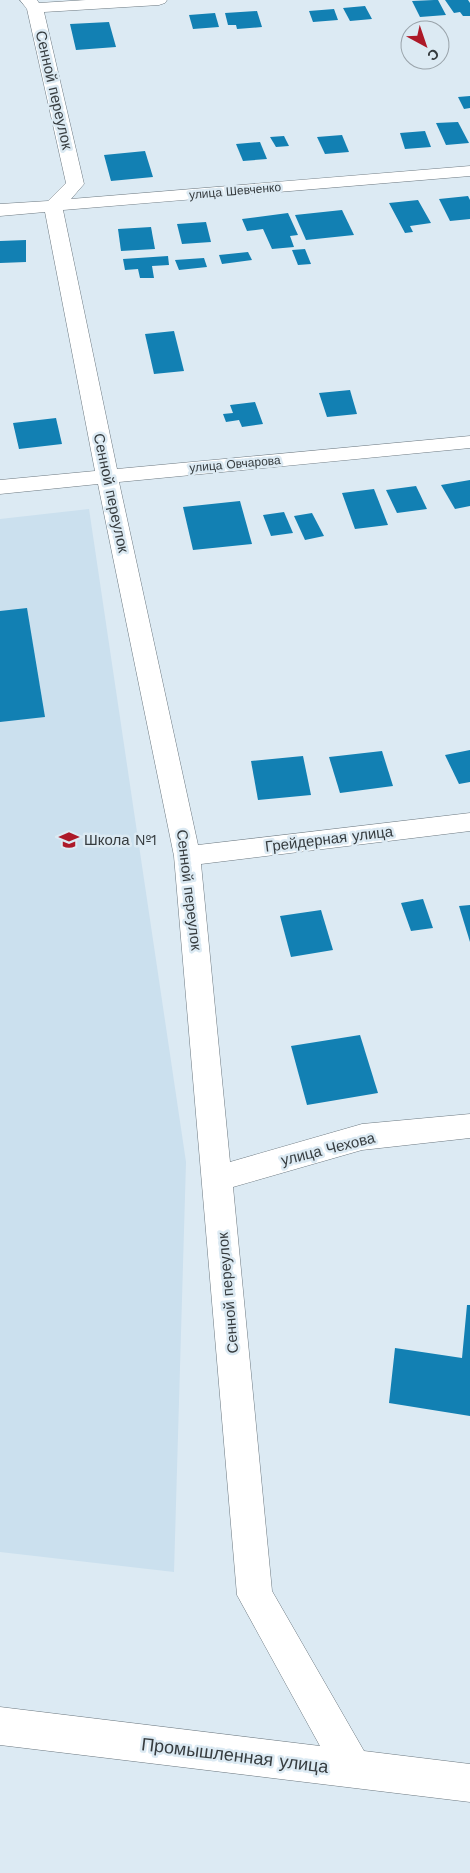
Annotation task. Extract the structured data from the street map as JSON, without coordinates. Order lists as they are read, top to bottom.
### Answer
{
  "streets": {
    "street": [
      "Сенной переулок",
      "улица Шевченко",
      "улица Овчарова",
      "Грейдерная улица",
      "улица Чехова",
      "Промышленная улица"
    ]
  },
  "crossings": [
    ["Сенной переулок", "улица Шевченко"],
    ["Сенной переулок", "улица Овчарова"],
    ["Сенной переулок", "Грейдерная улица"],
    ["Сенной переулок", "улица Чехова"],
    ["Сенной переулок", "Промышленная улица"]
  ],
  "places": {
    "school or university": ["Школа №1"]
  },
  "north": "bottom right"
}
